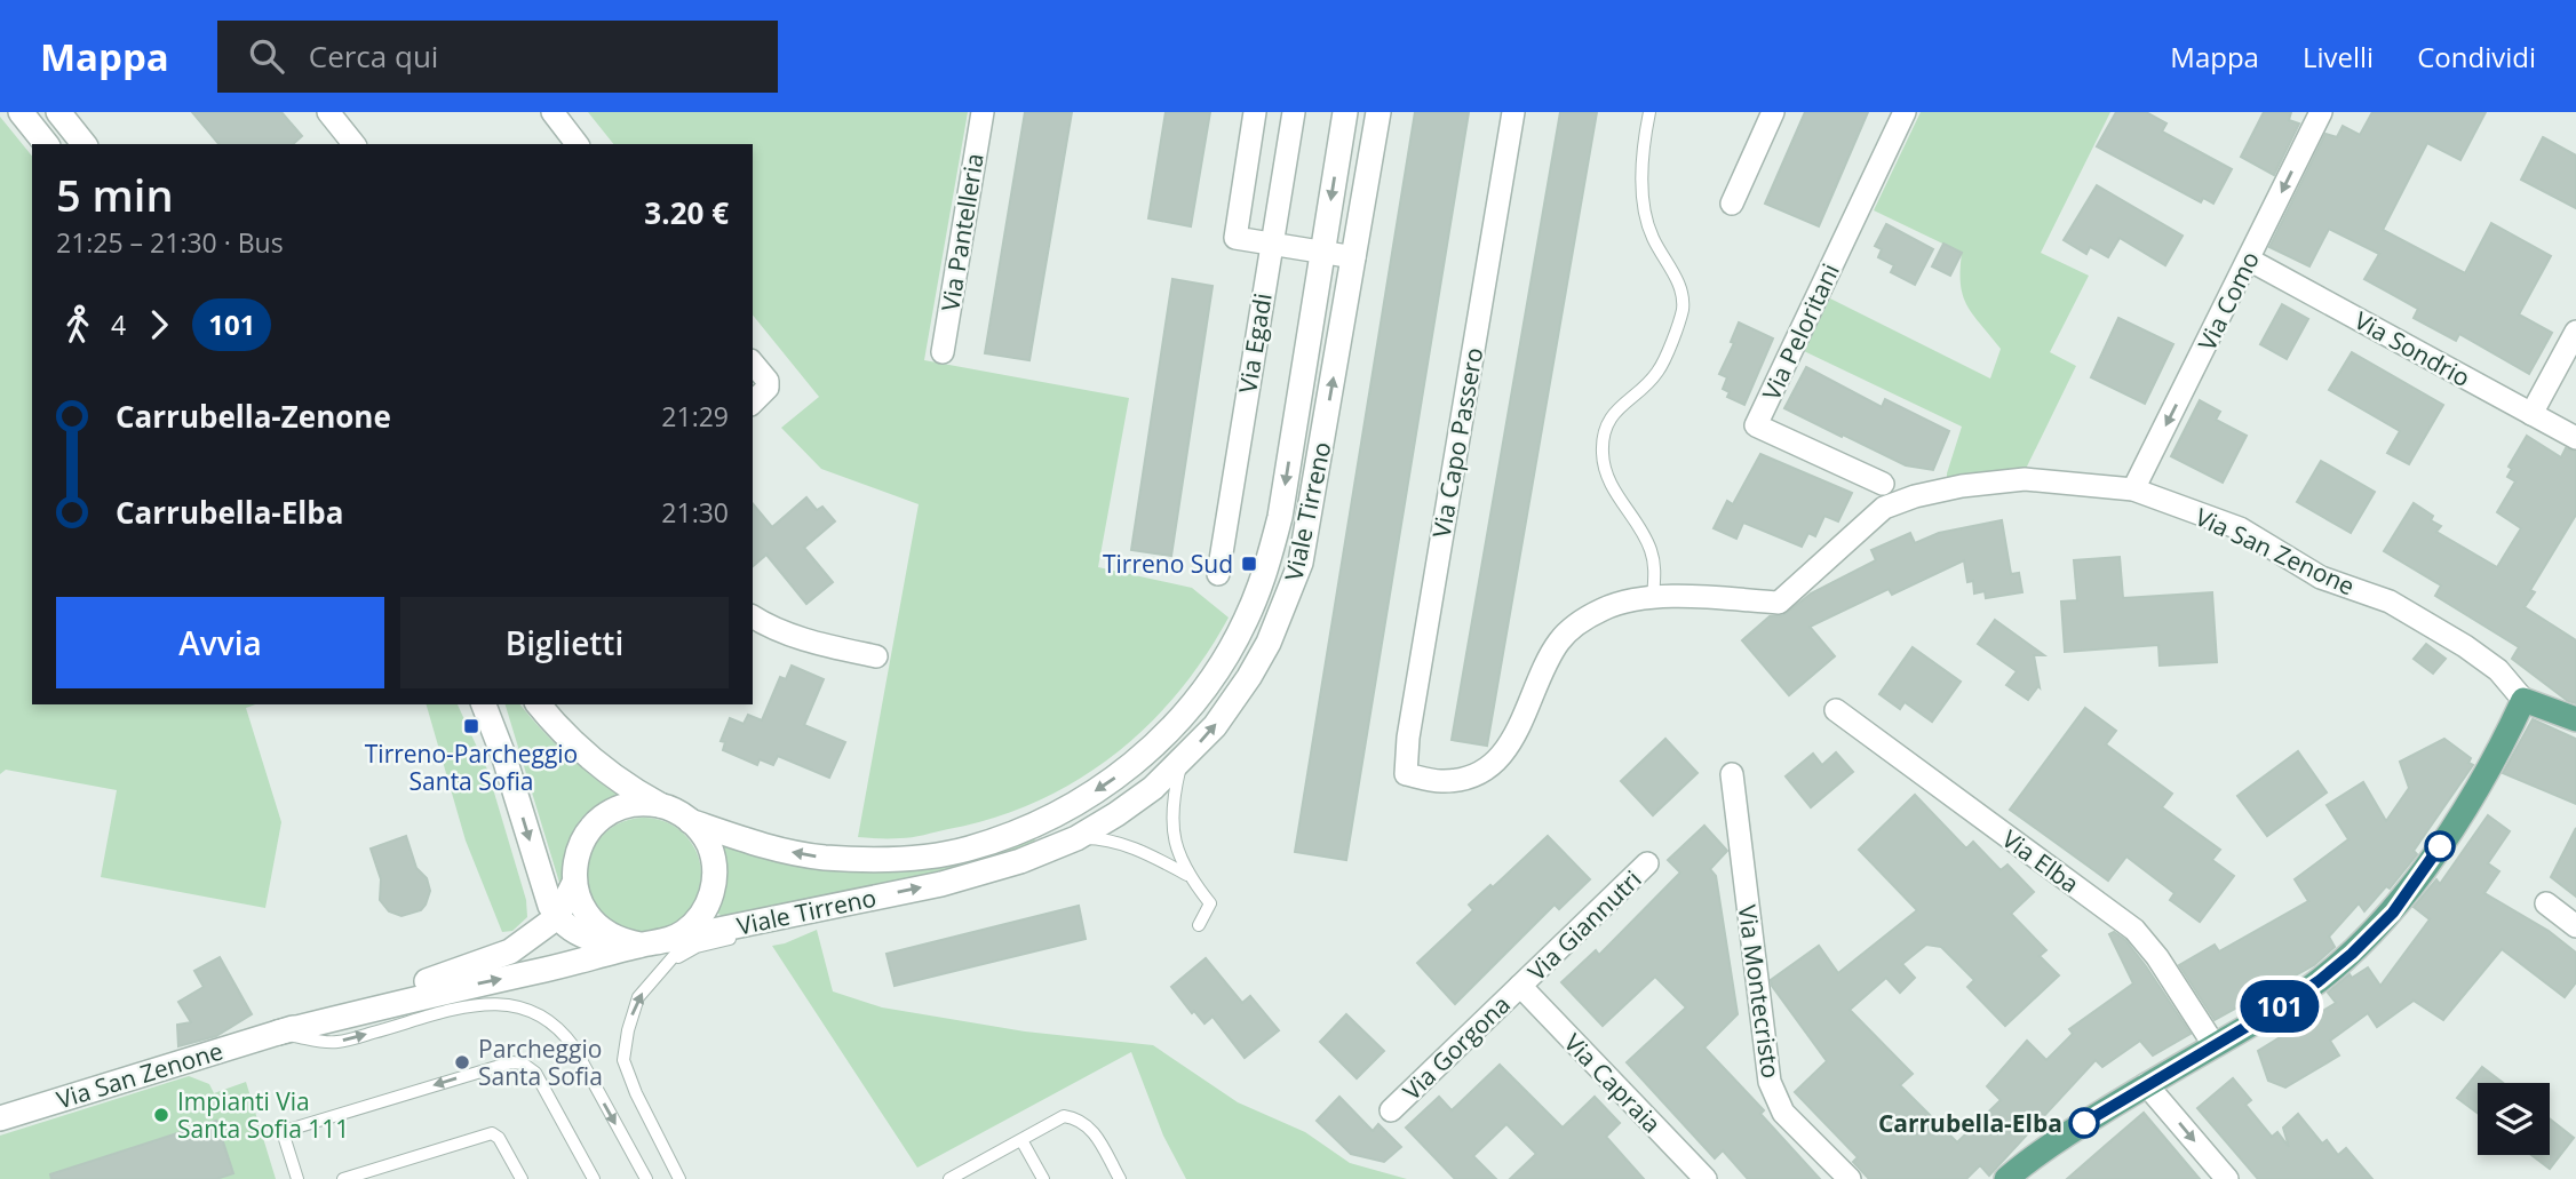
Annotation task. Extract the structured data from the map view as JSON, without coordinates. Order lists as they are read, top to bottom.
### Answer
{
  "streets": {
    "street": [
      "Via Pantelleria",
      "Via Como",
      "Via Peloritani",
      "Via Egadi",
      "Via Sondrio",
      "Via Capo Passero",
      "Viale Tirreno",
      "Via San Zenone",
      "Via Elba",
      "Via Giannutri",
      "Via Montecristo",
      "Via Gorgona",
      "Via Capraia"
    ]
  },
  "crossings": [
    ["Via Como", "Via Sondrio"],
    ["Via Como", "Via San Zenone"],
    ["Via Capo Passero", "Via San Zenone"],
    ["Via Giannutri", "Via Gorgona"],
    ["Via Giannutri", "Via Capraia"],
    ["Via Gorgona", "Via Capraia"]
  ],
  "one_way": ["Via Como"],
  "places": {
    "transit": ["Tirreno Sud", "Tirreno-Parcheggio Santa Sofia"],
    "other": ["Parcheggio Santa Sofia", "Impianti Via Santa Sofia 111", "Carrubella-Elba"]
  },
  "lines": ["bus line 101"],
  "page": {
    "header": "Mappa",
    "search": "Cerca qui",
    "nav": ["Mappa", "Livelli", "Condividi"],
    "on_map": "101",
    "heading": ["5 min", "21:25 – 21:30 · Bus", "3.20 €"],
    "legs": ["4", "101"],
    "list": [
      {
        "name": "Carrubella-Zenone",
        "value": "21:29"
      },
      {
        "name": "Carrubella-Elba",
        "value": "21:30"
      }
    ],
    "buttons": ["Avvia", "Biglietti"]
  }
}
